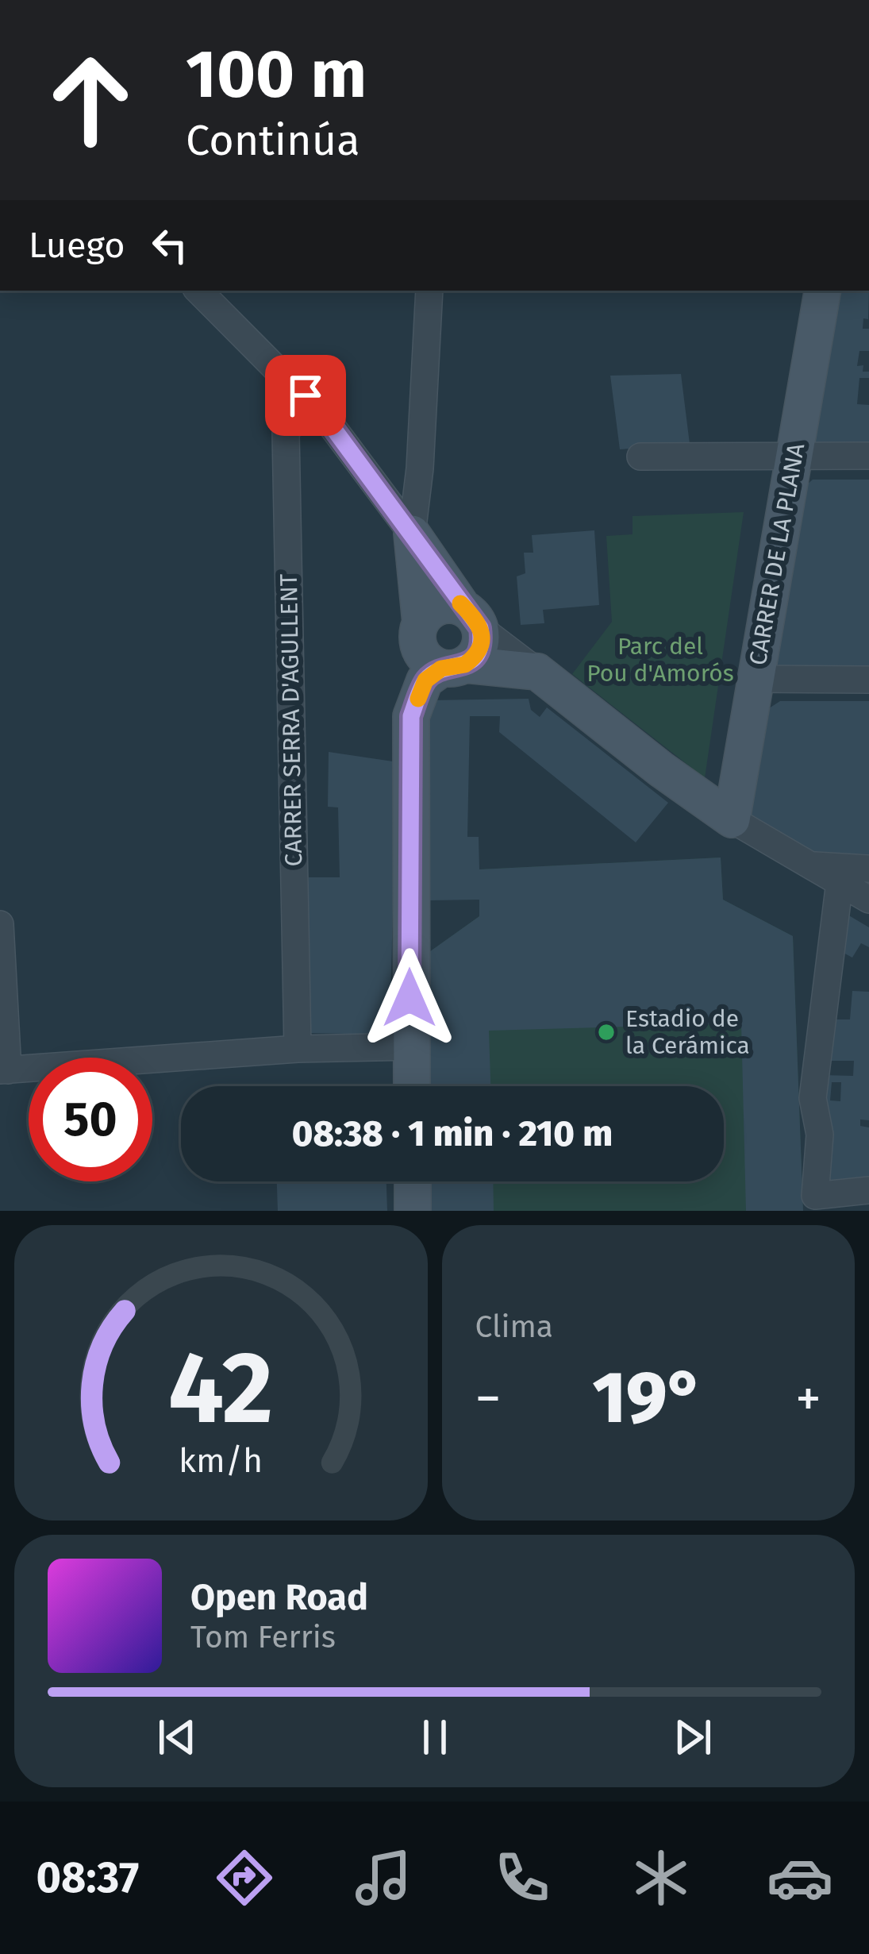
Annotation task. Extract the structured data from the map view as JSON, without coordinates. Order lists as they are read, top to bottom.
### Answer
{
  "streets": {
    "main road": ["CARRER DE LA PLANA"],
    "street": ["CARRER SERRA D'AGULLENT"]
  },
  "parks": ["Parc del Pou d'Amorós"],
  "places": ["Estadio de la Cerámica"],
  "page": {
    "turn": ["100 m", "Continúa"],
    "then": "Luego",
    "limit": "50",
    "trip": "08:38 · 1 min · 210 m",
    "tile": "Clima",
    "heat": ["−", "19°", "+"],
    "song": ["Open Road", "Tom Ferris"],
    "tabs": "08:37",
    "gauge": ["42", "km/h"]
  }
}
